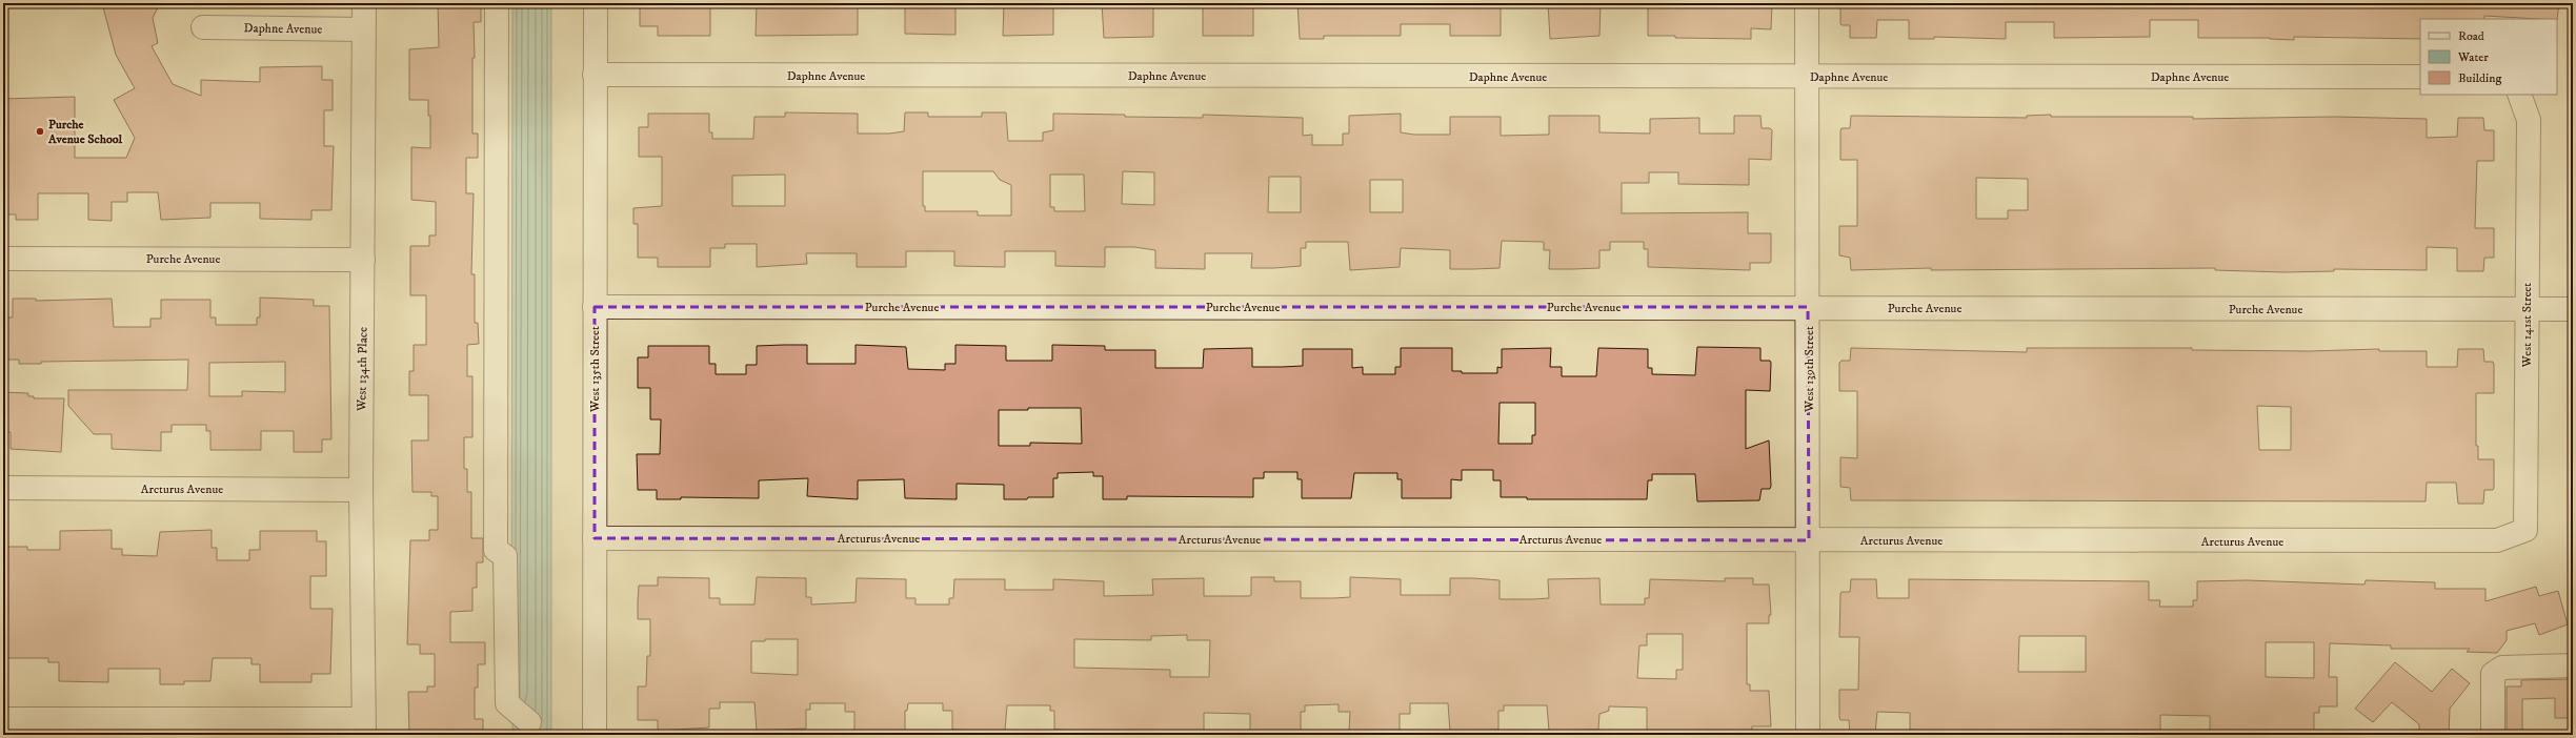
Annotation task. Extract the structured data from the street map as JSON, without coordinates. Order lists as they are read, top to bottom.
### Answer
{
  "streets": {
    "street": [
      "Daphne Avenue",
      "Purche Avenue",
      "West 141st Street",
      "West 134th Place",
      "West 135th Street",
      "West 139th Street",
      "Arcturus Avenue"
    ]
  },
  "crossings": [
    ["Daphne Avenue", "West 134th Place"],
    ["Daphne Avenue", "West 135th Street"],
    ["Daphne Avenue", "West 139th Street"],
    ["Purche Avenue", "West 141st Street"],
    ["Purche Avenue", "West 134th Place"],
    ["Purche Avenue", "West 135th Street"],
    ["Purche Avenue", "West 139th Street"],
    ["West 141st Street", "Arcturus Avenue"],
    ["West 134th Place", "Arcturus Avenue"],
    ["West 135th Street", "Arcturus Avenue"],
    ["West 139th Street", "Arcturus Avenue"]
  ],
  "places": ["Purche Avenue School"],
  "legend": ["Road", "Water", "Building"]
}
